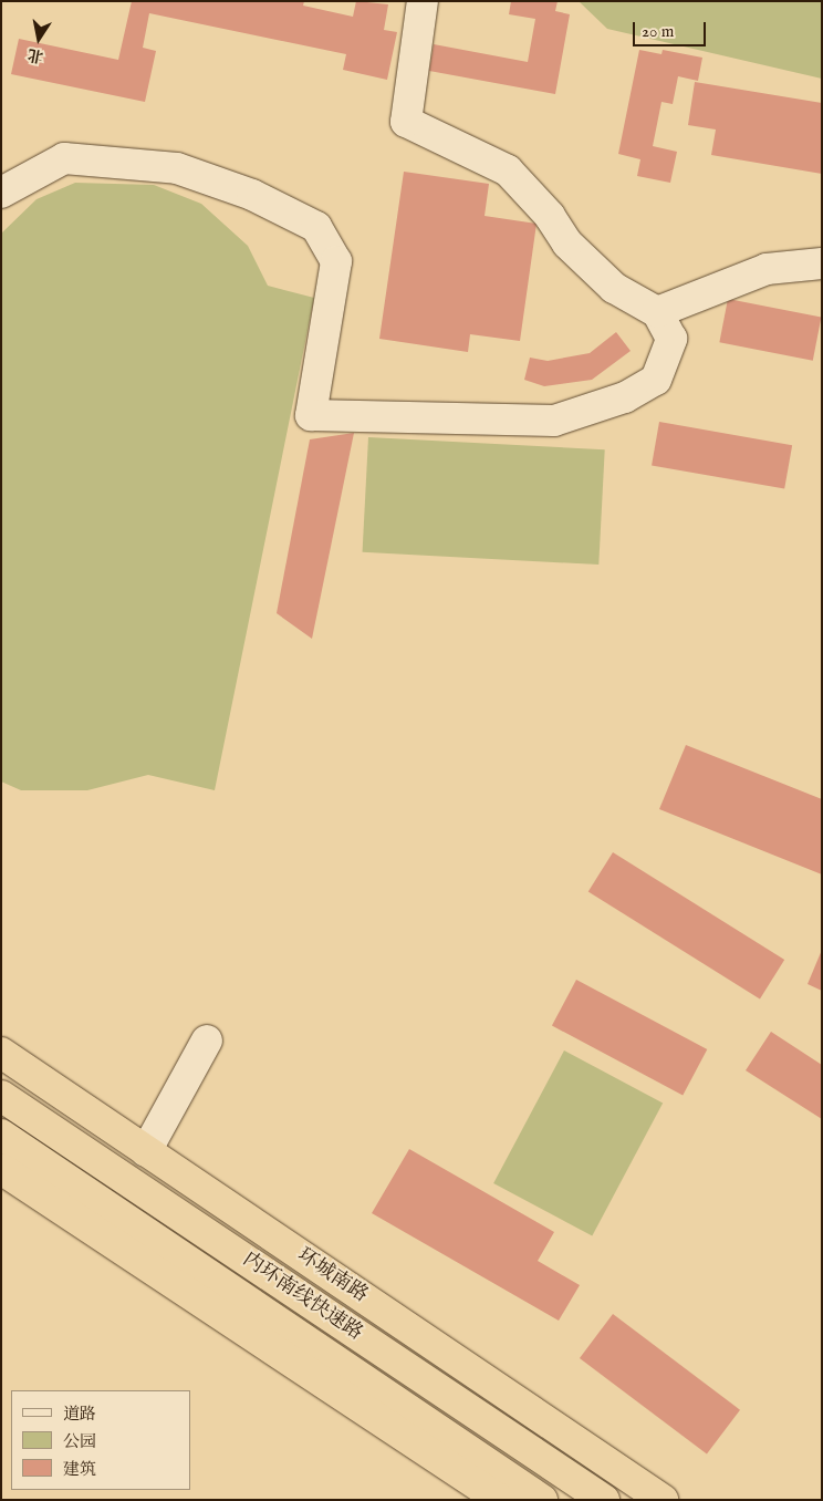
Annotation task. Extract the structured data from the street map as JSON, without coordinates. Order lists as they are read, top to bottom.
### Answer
{
  "streets": {
    "highway": ["环城南路", "内环南线快速路"]
  },
  "legend": ["道路", "公园", "建筑"],
  "scale_bar": "20 m",
  "north": "bottom"
}
